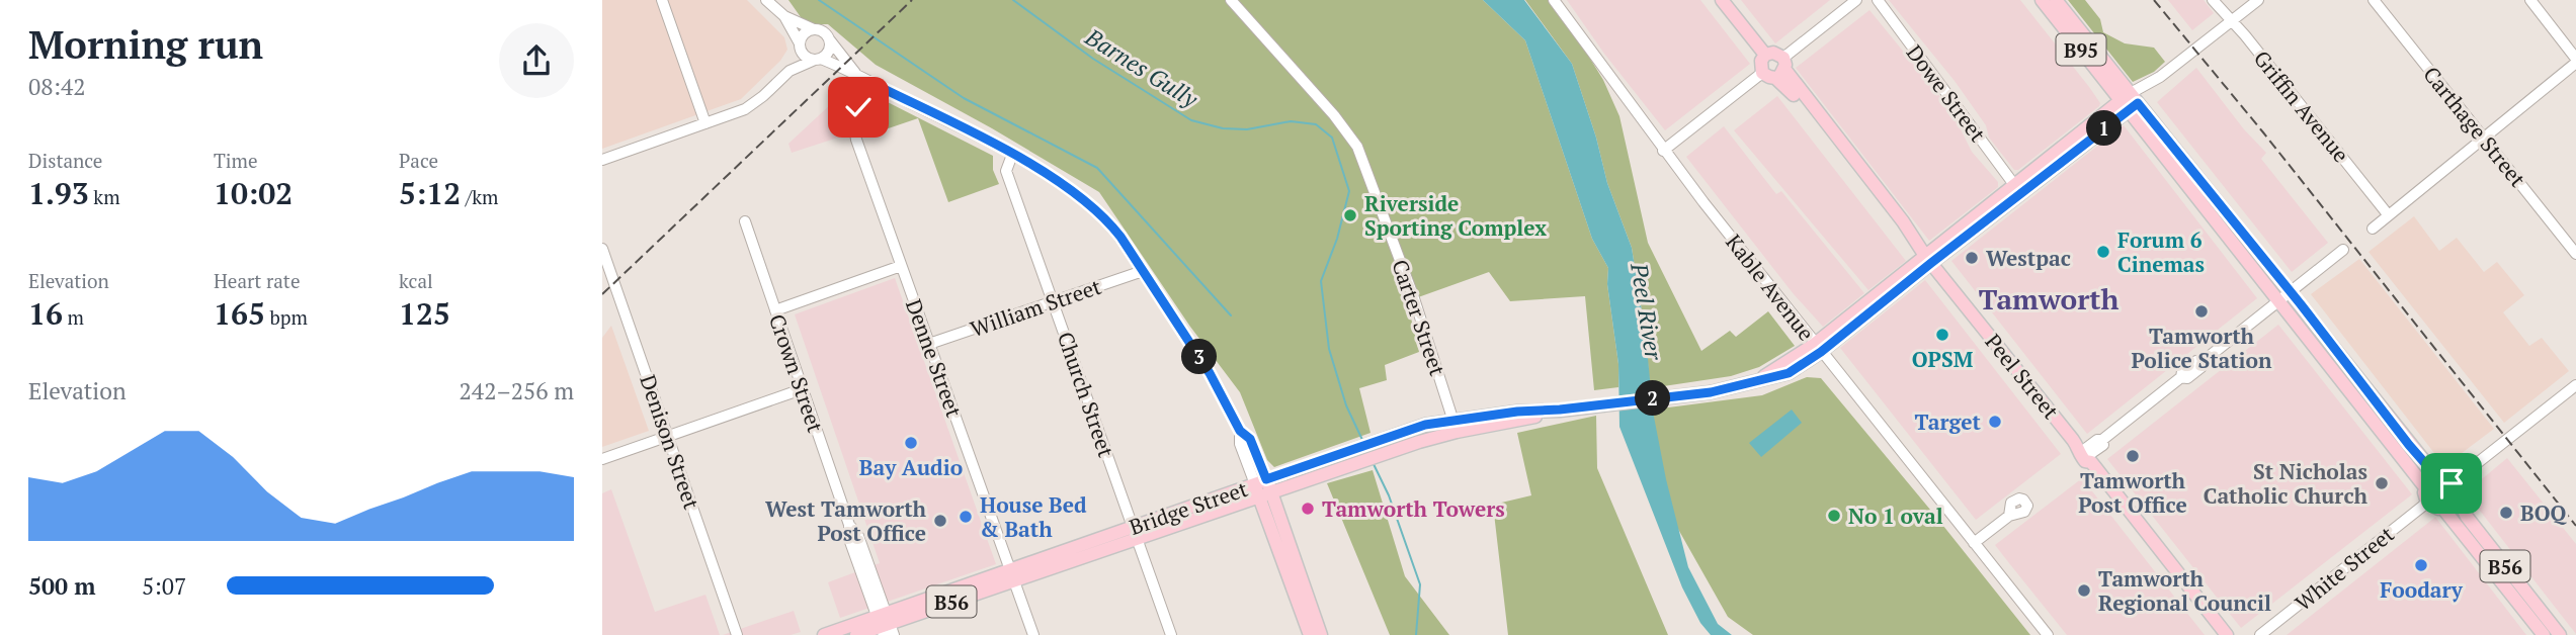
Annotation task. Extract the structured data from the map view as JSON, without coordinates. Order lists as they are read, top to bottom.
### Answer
{
  "streets": {
    "main road": [
      "B95",
      "Peel Street",
      "Bridge Street",
      "B56"
    ],
    "street": [
      "Dowe Street",
      "Griffin Avenue",
      "Carthage Street",
      "Kable Avenue",
      "William Street",
      "Carter Street",
      "Denne Street",
      "Crown Street",
      "Church Street",
      "Denison Street",
      "White Street"
    ]
  },
  "crossings": [
    ["B95", "B56"],
    ["Dowe Street", "B56"],
    ["Kable Avenue", "Bridge Street"],
    ["Kable Avenue", "B56"],
    ["William Street", "Denne Street"],
    ["William Street", "Church Street"],
    ["Carter Street", "Bridge Street"],
    ["Denne Street", "Bridge Street"],
    ["Crown Street", "Bridge Street"],
    ["Peel Street", "B56"],
    ["Church Street", "Bridge Street"],
    ["Bridge Street", "B56"],
    ["B56", "White Street"]
  ],
  "districts": ["Tamworth"],
  "water": ["Barnes Gully", "Peel River"],
  "places": [
    "Riverside Sporting Complex",
    "Forum 6 Cinemas",
    "Westpac",
    "Tamworth Police Station",
    "OPSM",
    "Target",
    "Bay Audio",
    "Tamworth Post Office",
    "St Nicholas Catholic Church",
    "Tamworth Towers",
    "BOQ",
    "No 1 oval",
    "House Bed & Bath",
    "West Tamworth Post Office",
    "Foodary",
    "Tamworth Regional Council"
  ],
  "page": {
    "heading": ["Morning run", "08:42"],
    "pins": ["1", "3", "2"],
    "stats": [
      ["Distance", "1.93 km"],
      ["Time", "10:02"],
      ["Pace", "5:12 /km"],
      ["Elevation", "16 m"],
      ["Heart rate", "165 bpm"],
      ["kcal", "125"]
    ],
    "chart": ["Elevation", "242–256 m"],
    "list": [
      {
        "name": "500 m",
        "note": "5:07"
      }
    ]
  }
}
